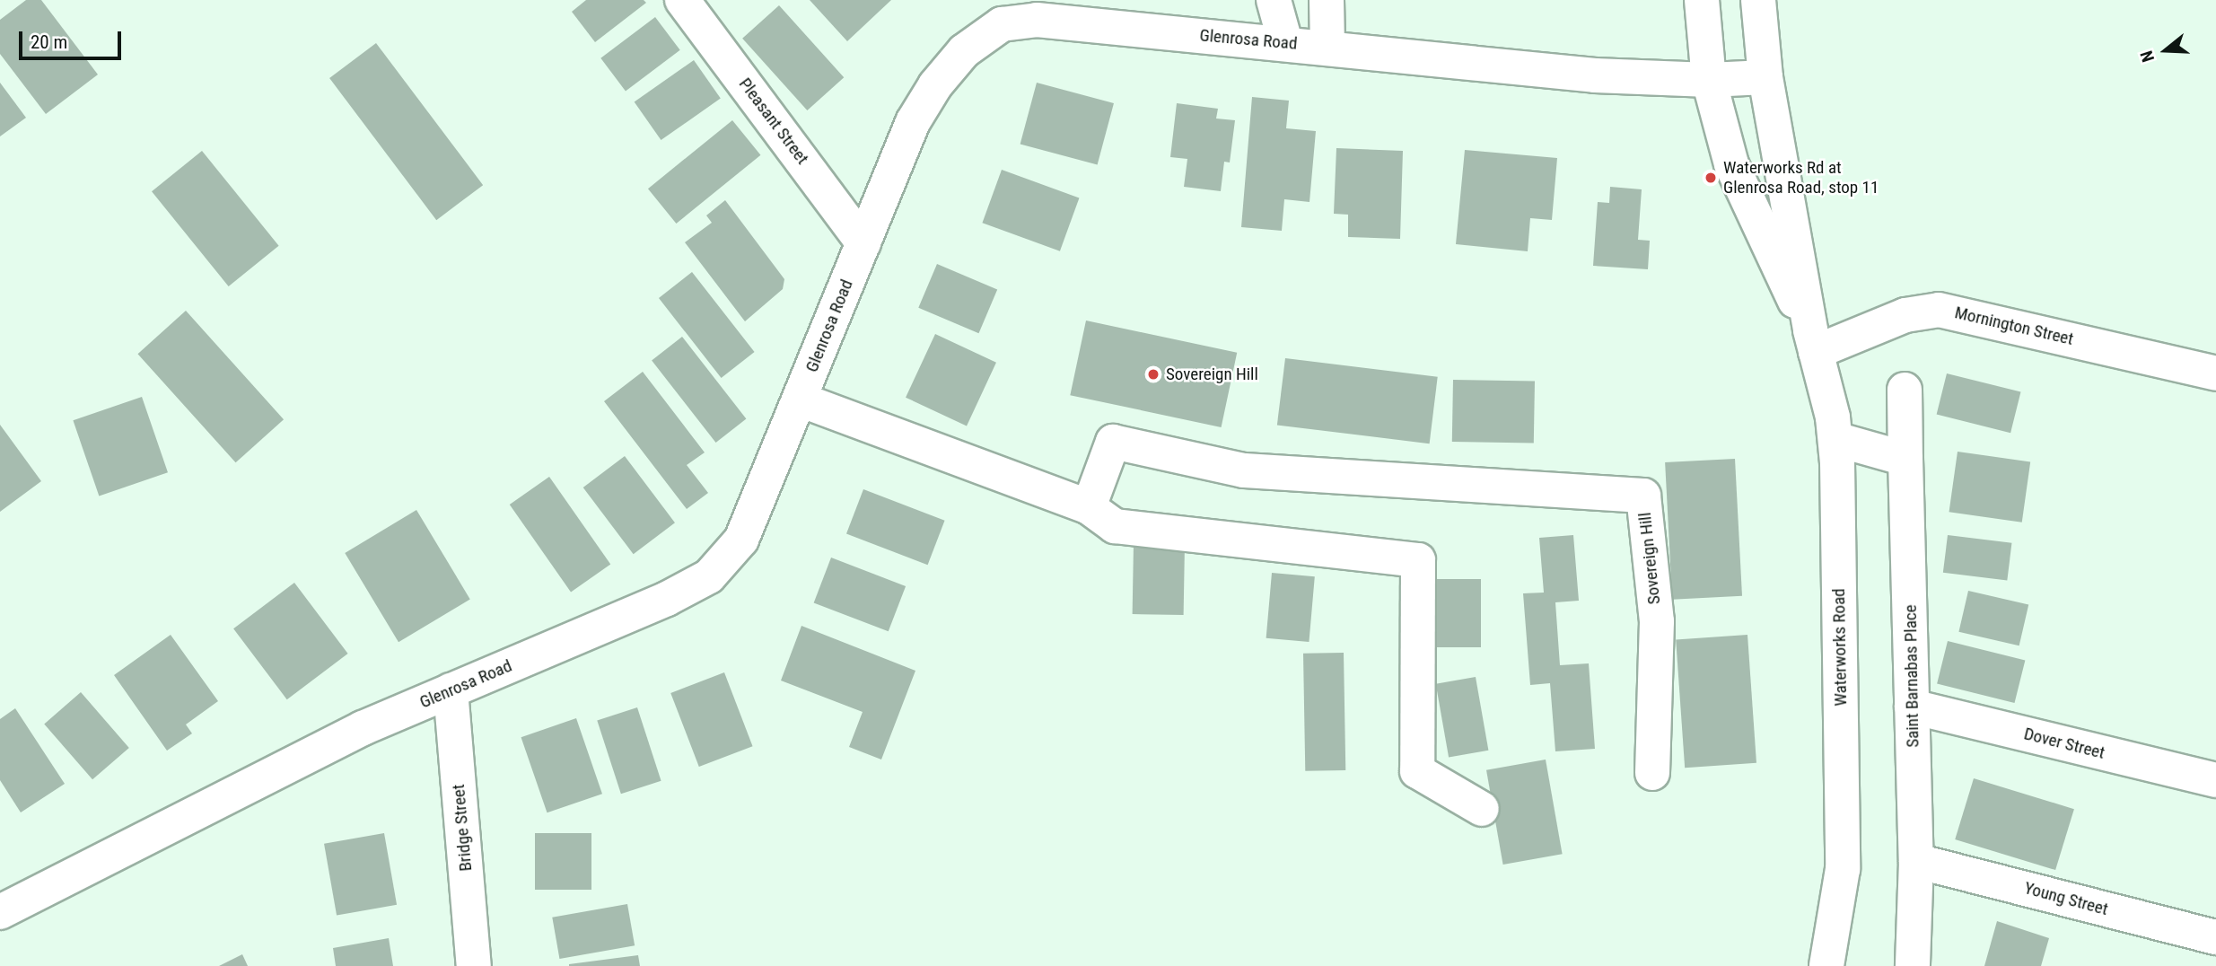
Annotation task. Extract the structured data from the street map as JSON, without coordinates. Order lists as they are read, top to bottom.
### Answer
{
  "streets": {
    "street": [
      "Glenrosa Road",
      "Pleasant Street",
      "Mornington Street",
      "Sovereign Hill",
      "Waterworks Road",
      "Saint Barnabas Place",
      "Dover Street",
      "Bridge Street",
      "Young Street"
    ]
  },
  "crossings": [
    ["Glenrosa Road", "Pleasant Street"],
    ["Glenrosa Road", "Waterworks Road"],
    ["Glenrosa Road", "Bridge Street"],
    ["Mornington Street", "Waterworks Road"],
    ["Saint Barnabas Place", "Dover Street"],
    ["Saint Barnabas Place", "Young Street"]
  ],
  "places": ["Waterworks Rd at Glenrosa Road, stop 11", "Sovereign Hill"],
  "scale_bar": "20 m",
  "north": "left"
}
